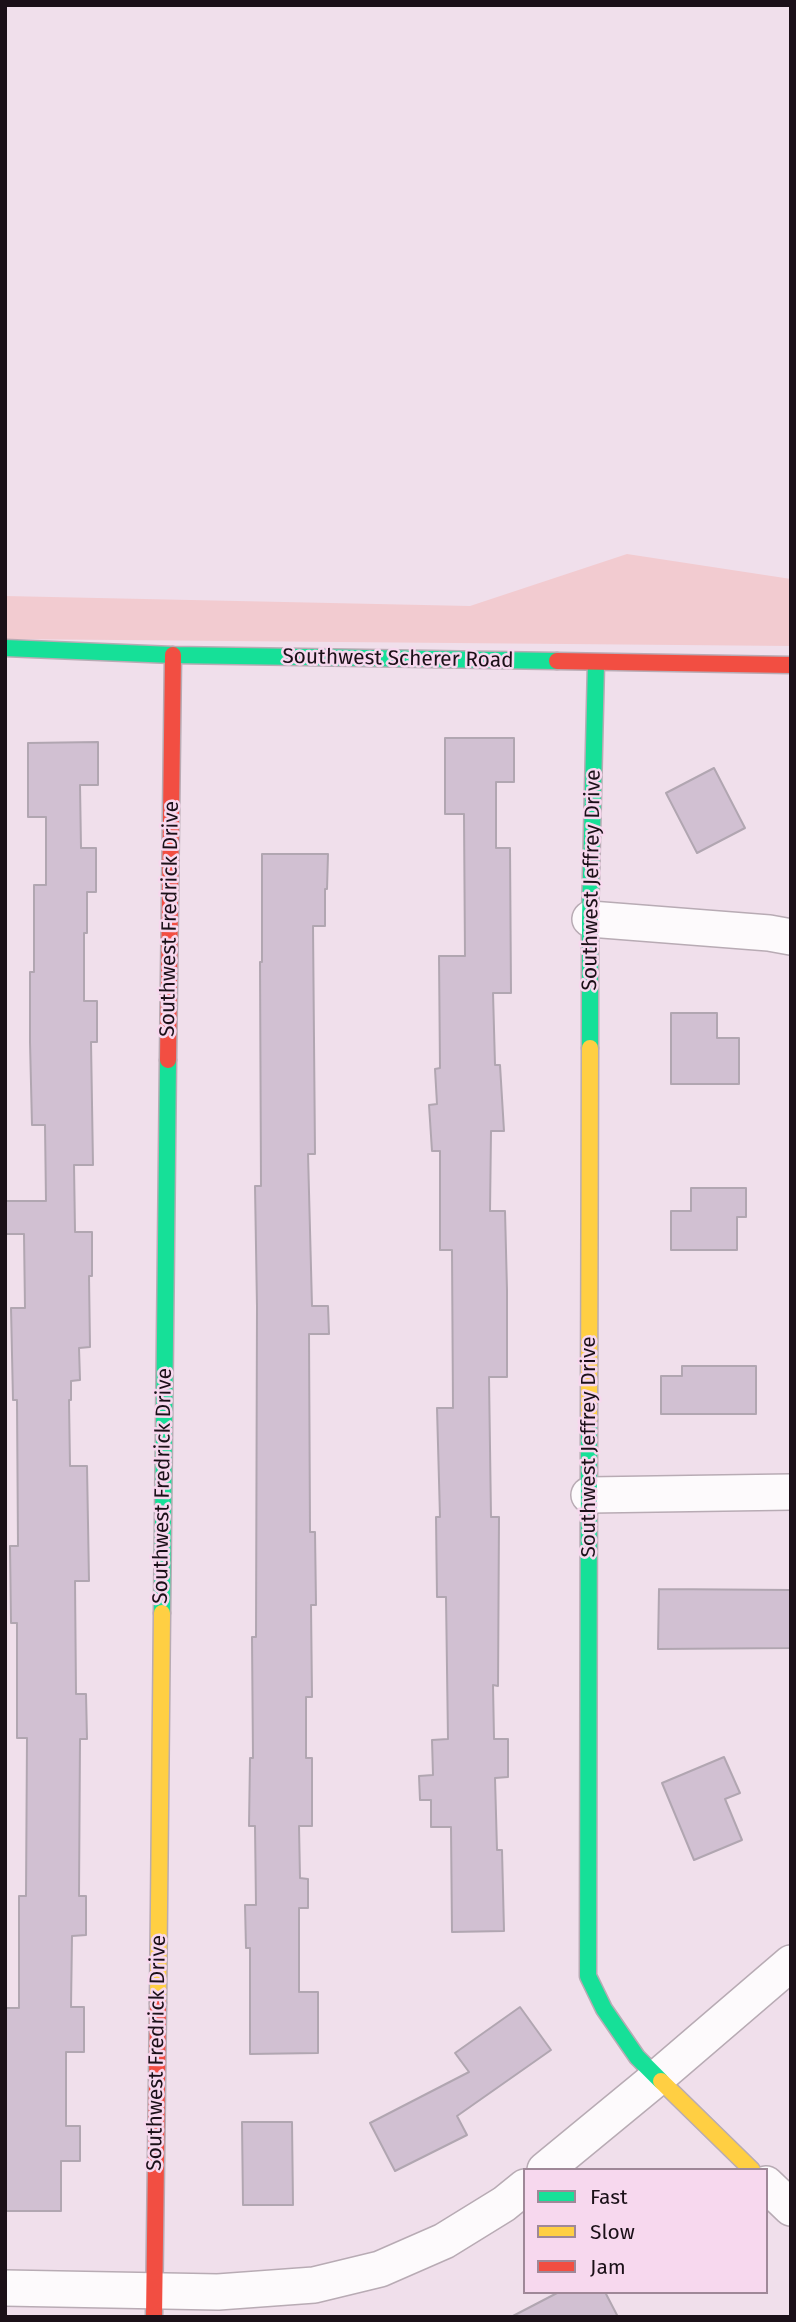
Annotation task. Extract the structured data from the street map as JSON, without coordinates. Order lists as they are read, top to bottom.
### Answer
{
  "streets": {
    "street": ["Southwest Scherer Road", "Southwest Jeffrey Drive", "Southwest Fredrick Drive"]
  },
  "crossings": [
    ["Southwest Scherer Road", "Southwest Jeffrey Drive"],
    ["Southwest Scherer Road", "Southwest Fredrick Drive"]
  ],
  "legend": ["Fast", "Slow", "Jam"]
}
